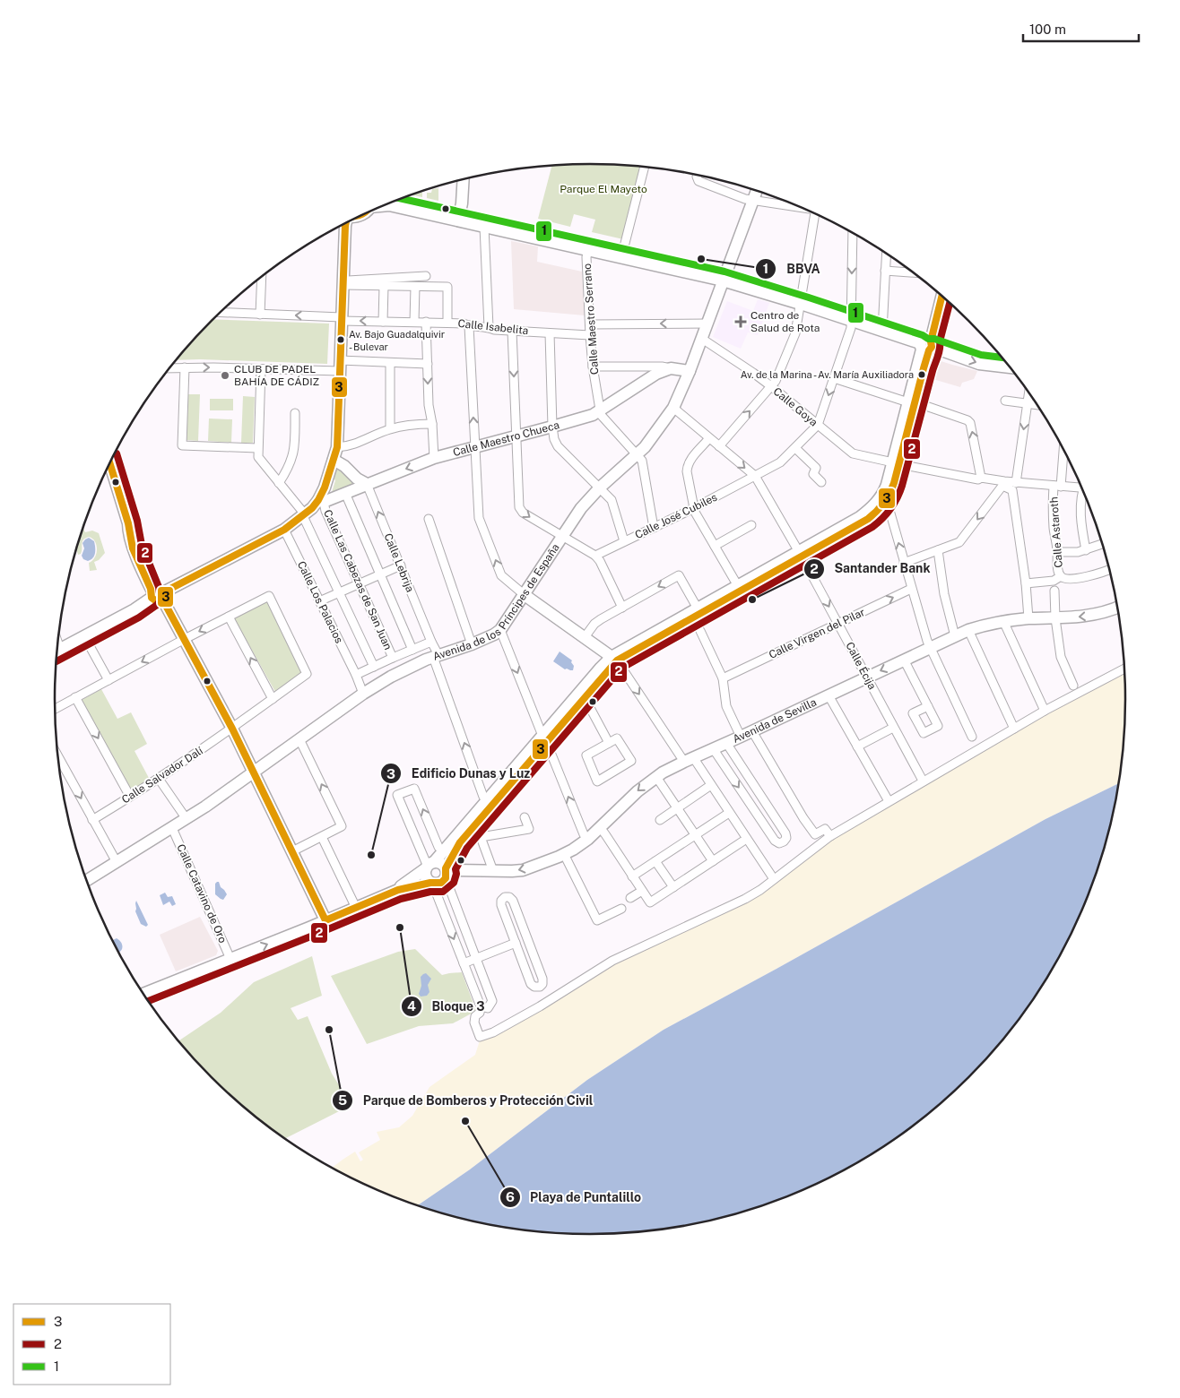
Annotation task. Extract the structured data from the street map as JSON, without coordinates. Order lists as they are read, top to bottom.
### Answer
{
  "streets": {
    "street": [
      "Calle Maestro Serrano",
      "Calle Isabelita",
      "Calle Goya",
      "Calle Maestro Chueca",
      "Calle José Cubiles",
      "Calle Astaroth",
      "Calle Lebrija",
      "Calle Las Cabezas de San Juan",
      "Avenida de los Príncipes de España",
      "Calle Los Palacios",
      "Calle Virgen del Pilar",
      "Calle Écija",
      "Avenida de Sevilla",
      "Calle Salvador Dalí",
      "Calle Catavino de Oro"
    ]
  },
  "crossings": [
    ["Calle Maestro Serrano", "Calle Isabelita"],
    ["Calle Maestro Serrano", "Calle Maestro Chueca"],
    ["Calle Maestro Serrano", "Avenida de los Príncipes de España"],
    ["Calle Goya", "Calle José Cubiles"],
    ["Calle Goya", "Calle Astaroth"],
    ["Calle Goya", "Avenida de los Príncipes de España"],
    ["Calle Maestro Chueca", "Calle Lebrija"],
    ["Calle Maestro Chueca", "Calle Las Cabezas de San Juan"],
    ["Calle José Cubiles", "Calle Écija"],
    ["Calle Lebrija", "Avenida de los Príncipes de España"],
    ["Avenida de los Príncipes de España", "Calle Los Palacios"],
    ["Avenida de los Príncipes de España", "Calle Catavino de Oro"],
    ["Calle Virgen del Pilar", "Calle Écija"],
    ["Calle Écija", "Avenida de Sevilla"]
  ],
  "one_way": ["Calle Virgen del Pilar"],
  "parks": ["Parque El Mayeto"],
  "places": {
    "other": [
      "BBVA",
      "Av. Bajo Guadalquivir - Bulevar",
      "Av. de la Marina - Av. María Auxiliadora",
      "CLUB DE PADEL BAHÍA DE CÁDIZ",
      "Santander Bank",
      "Edificio Dunas y Luz",
      "Bloque 3",
      "Parque de Bomberos y Protección Civil",
      "Playa de Puntalillo"
    ],
    "health": ["Centro de Salud de Rota"]
  },
  "lines": ["transit line 1", "transit line 3", "transit line 2"],
  "legend": ["3", "2", "1"],
  "scale_bar": "100 m"
}
